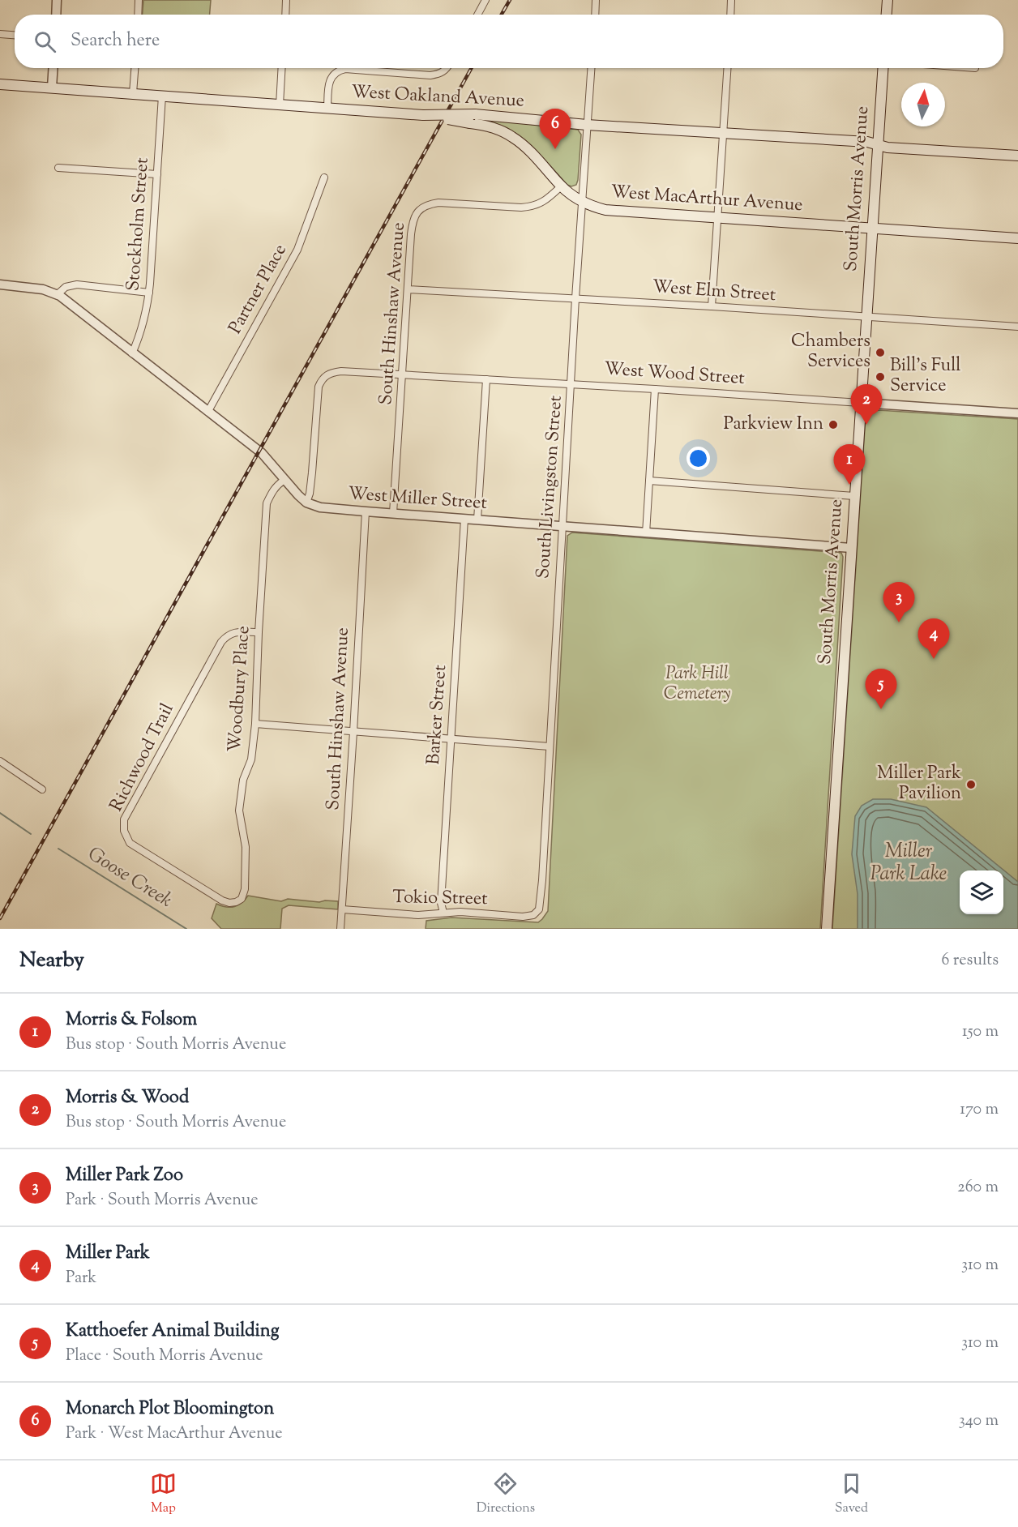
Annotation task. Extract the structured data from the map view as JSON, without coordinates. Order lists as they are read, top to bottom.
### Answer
{
  "streets": {
    "main road": ["West Oakland Avenue", "South Morris Avenue", "West MacArthur Avenue"],
    "street": [
      "Stockholm Street",
      "Partner Place",
      "West Elm Street",
      "South Hinshaw Avenue",
      "West Wood Street",
      "South Livingston Street",
      "West Miller Street",
      "Woodbury Place",
      "Barker Street",
      "Richwood Trail",
      "Tokio Street"
    ]
  },
  "crossings": [
    ["West Oakland Avenue", "South Morris Avenue"],
    ["West Oakland Avenue", "West MacArthur Avenue"],
    ["West Oakland Avenue", "Stockholm Street"],
    ["West Oakland Avenue", "South Livingston Street"],
    ["South Morris Avenue", "West MacArthur Avenue"],
    ["South Morris Avenue", "West Elm Street"],
    ["South Morris Avenue", "West Wood Street"],
    ["South Morris Avenue", "West Miller Street"],
    ["West MacArthur Avenue", "South Hinshaw Avenue"],
    ["West MacArthur Avenue", "South Livingston Street"],
    ["West Elm Street", "South Hinshaw Avenue"],
    ["West Elm Street", "South Livingston Street"],
    ["South Hinshaw Avenue", "West Wood Street"],
    ["South Hinshaw Avenue", "West Miller Street"],
    ["South Hinshaw Avenue", "Tokio Street"],
    ["West Wood Street", "South Livingston Street"],
    ["West Wood Street", "West Miller Street"],
    ["South Livingston Street", "West Miller Street"],
    ["South Livingston Street", "Tokio Street"],
    ["West Miller Street", "Barker Street"],
    ["Woodbury Place", "Richwood Trail"],
    ["Barker Street", "Tokio Street"]
  ],
  "water": ["Miller Park Lake", "Goose Creek"],
  "parks": ["Park Hill Cemetery"],
  "places": [
    "Chambers Services",
    "Bill's Full Service",
    "Parkview Inn",
    "Miller Park Pavilion"
  ],
  "north": "top",
  "page": {
    "search": "Search here",
    "pins": [
      "6",
      "2",
      "1",
      "3",
      "4",
      "5"
    ],
    "heading": ["Nearby", "6 results"],
    "list": [
      {
        "mark": "1",
        "name": "Morris & Folsom",
        "note": "Bus stop · South Morris Avenue",
        "value": "150 m"
      },
      {
        "mark": "2",
        "name": "Morris & Wood",
        "note": "Bus stop · South Morris Avenue",
        "value": "170 m"
      },
      {
        "mark": "3",
        "name": "Miller Park Zoo",
        "note": "Park · South Morris Avenue",
        "value": "260 m"
      },
      {
        "mark": "4",
        "name": "Miller Park",
        "note": "Park",
        "value": "310 m"
      },
      {
        "mark": "5",
        "name": "Katthoefer Animal Building",
        "note": "Place · South Morris Avenue",
        "value": "310 m"
      },
      {
        "mark": "6",
        "name": "Monarch Plot Bloomington",
        "note": "Park · West MacArthur Avenue",
        "value": "340 m"
      }
    ],
    "nav": ["Map", "Directions", "Saved"]
  }
}
